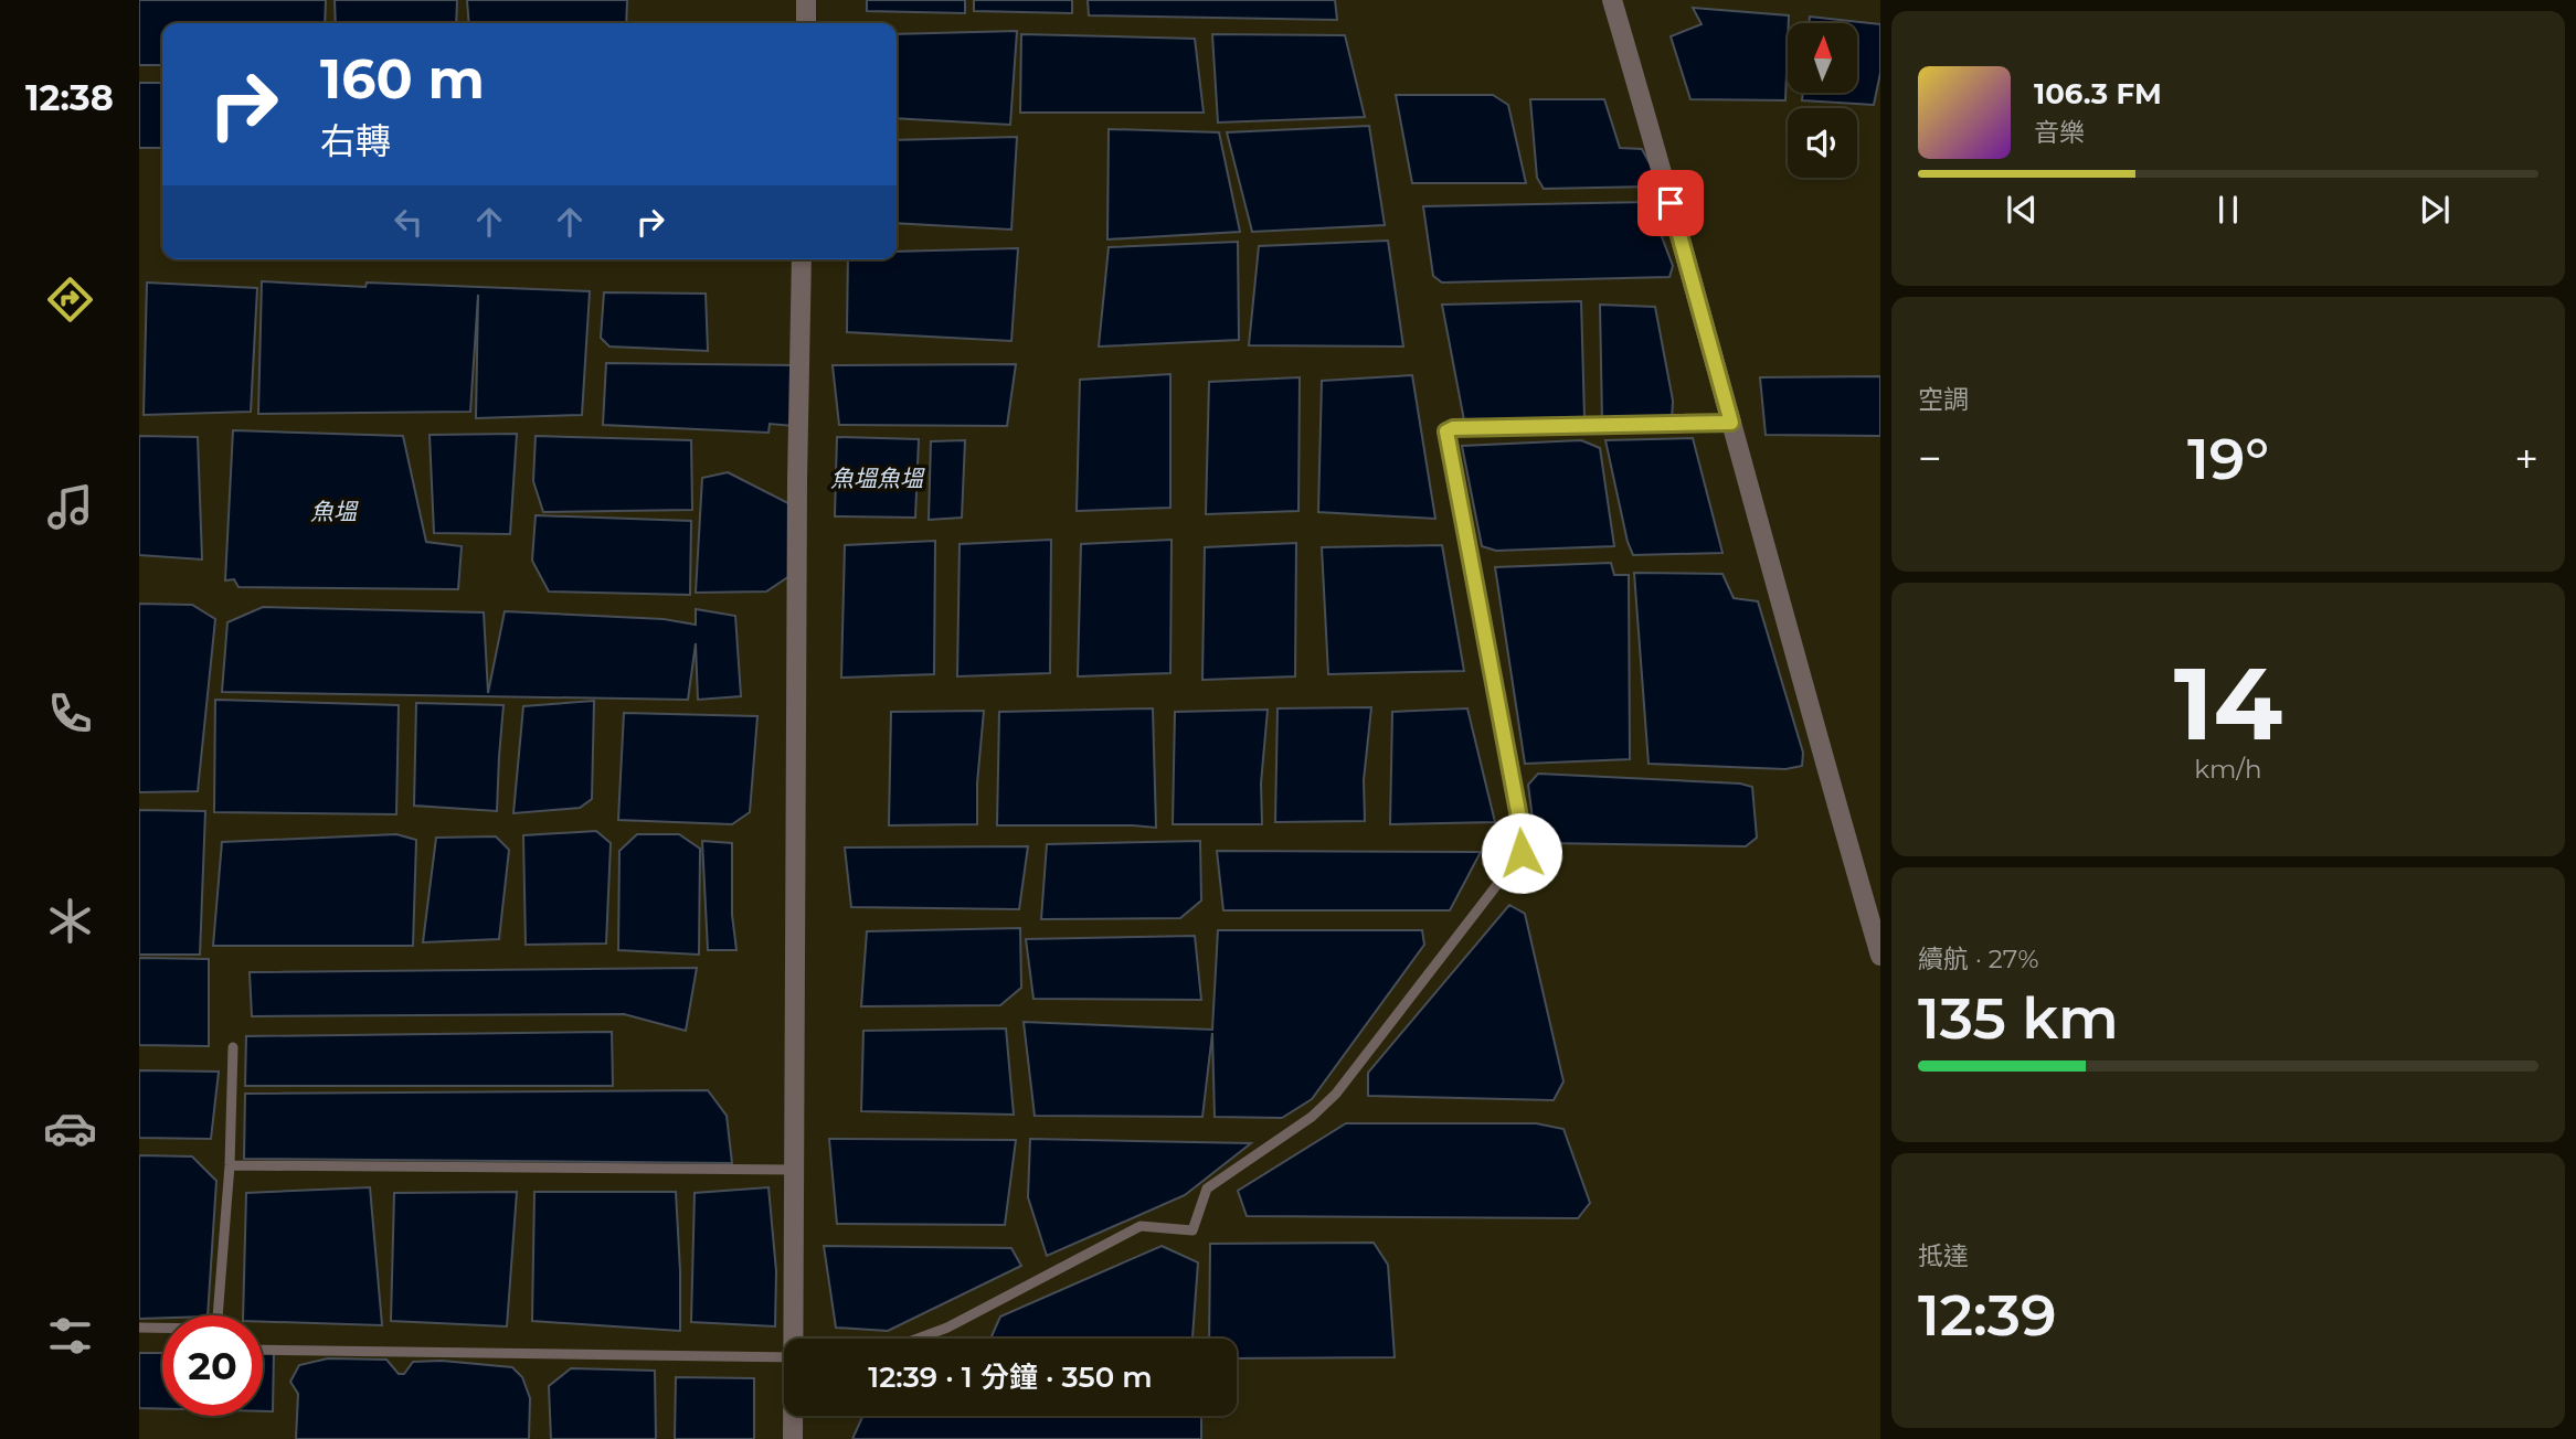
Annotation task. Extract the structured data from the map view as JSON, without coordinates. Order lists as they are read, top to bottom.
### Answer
{
  "water": ["魚塭魚塭", "魚塭"],
  "north": "top",
  "page": {
    "tabs": "12:38",
    "turn": ["160 m", "右轉"],
    "song": ["106.3 FM", "音樂"],
    "tile": [
      "空調",
      ["14", "km/h"],
      ["續航 · 27%", "135 km"],
      ["抵達", "12:39"]
    ],
    "heat": ["−", "19°", "+"],
    "limit": "20",
    "trip": "12:39 · 1 分鐘 · 350 m"
  }
}
